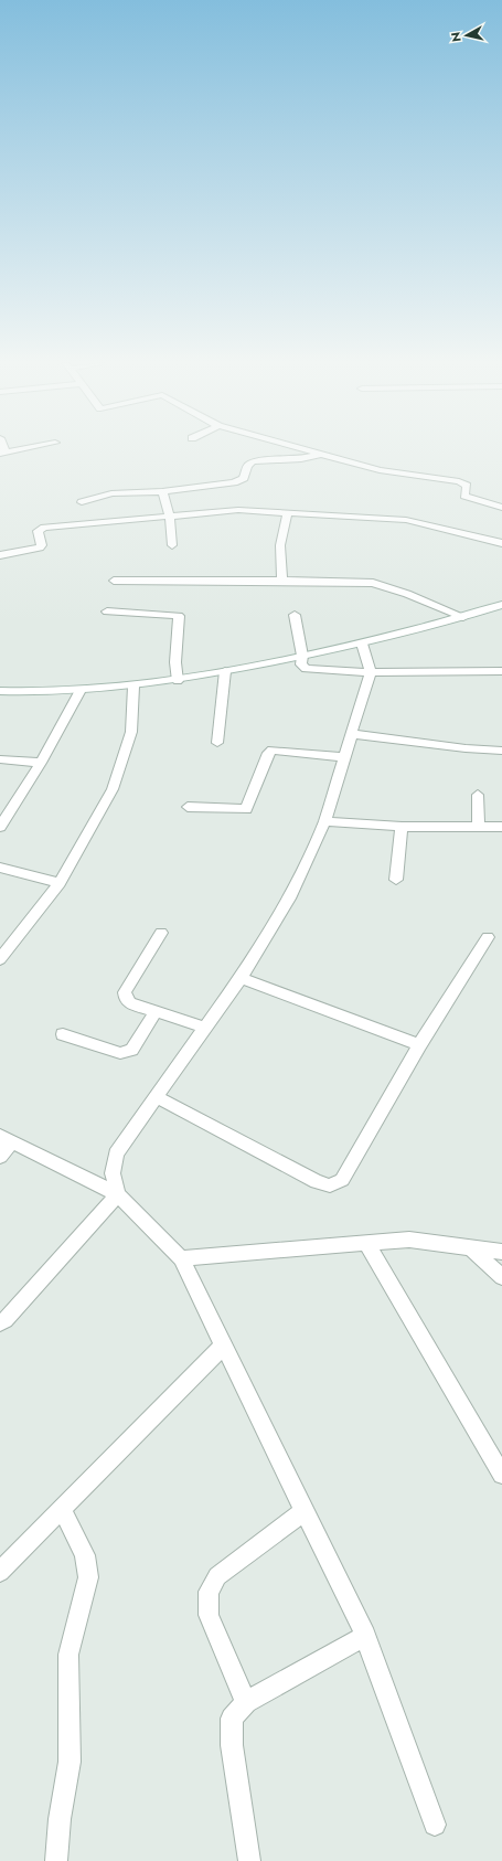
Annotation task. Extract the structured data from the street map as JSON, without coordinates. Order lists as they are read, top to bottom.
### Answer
{
  "north": "left"
}
